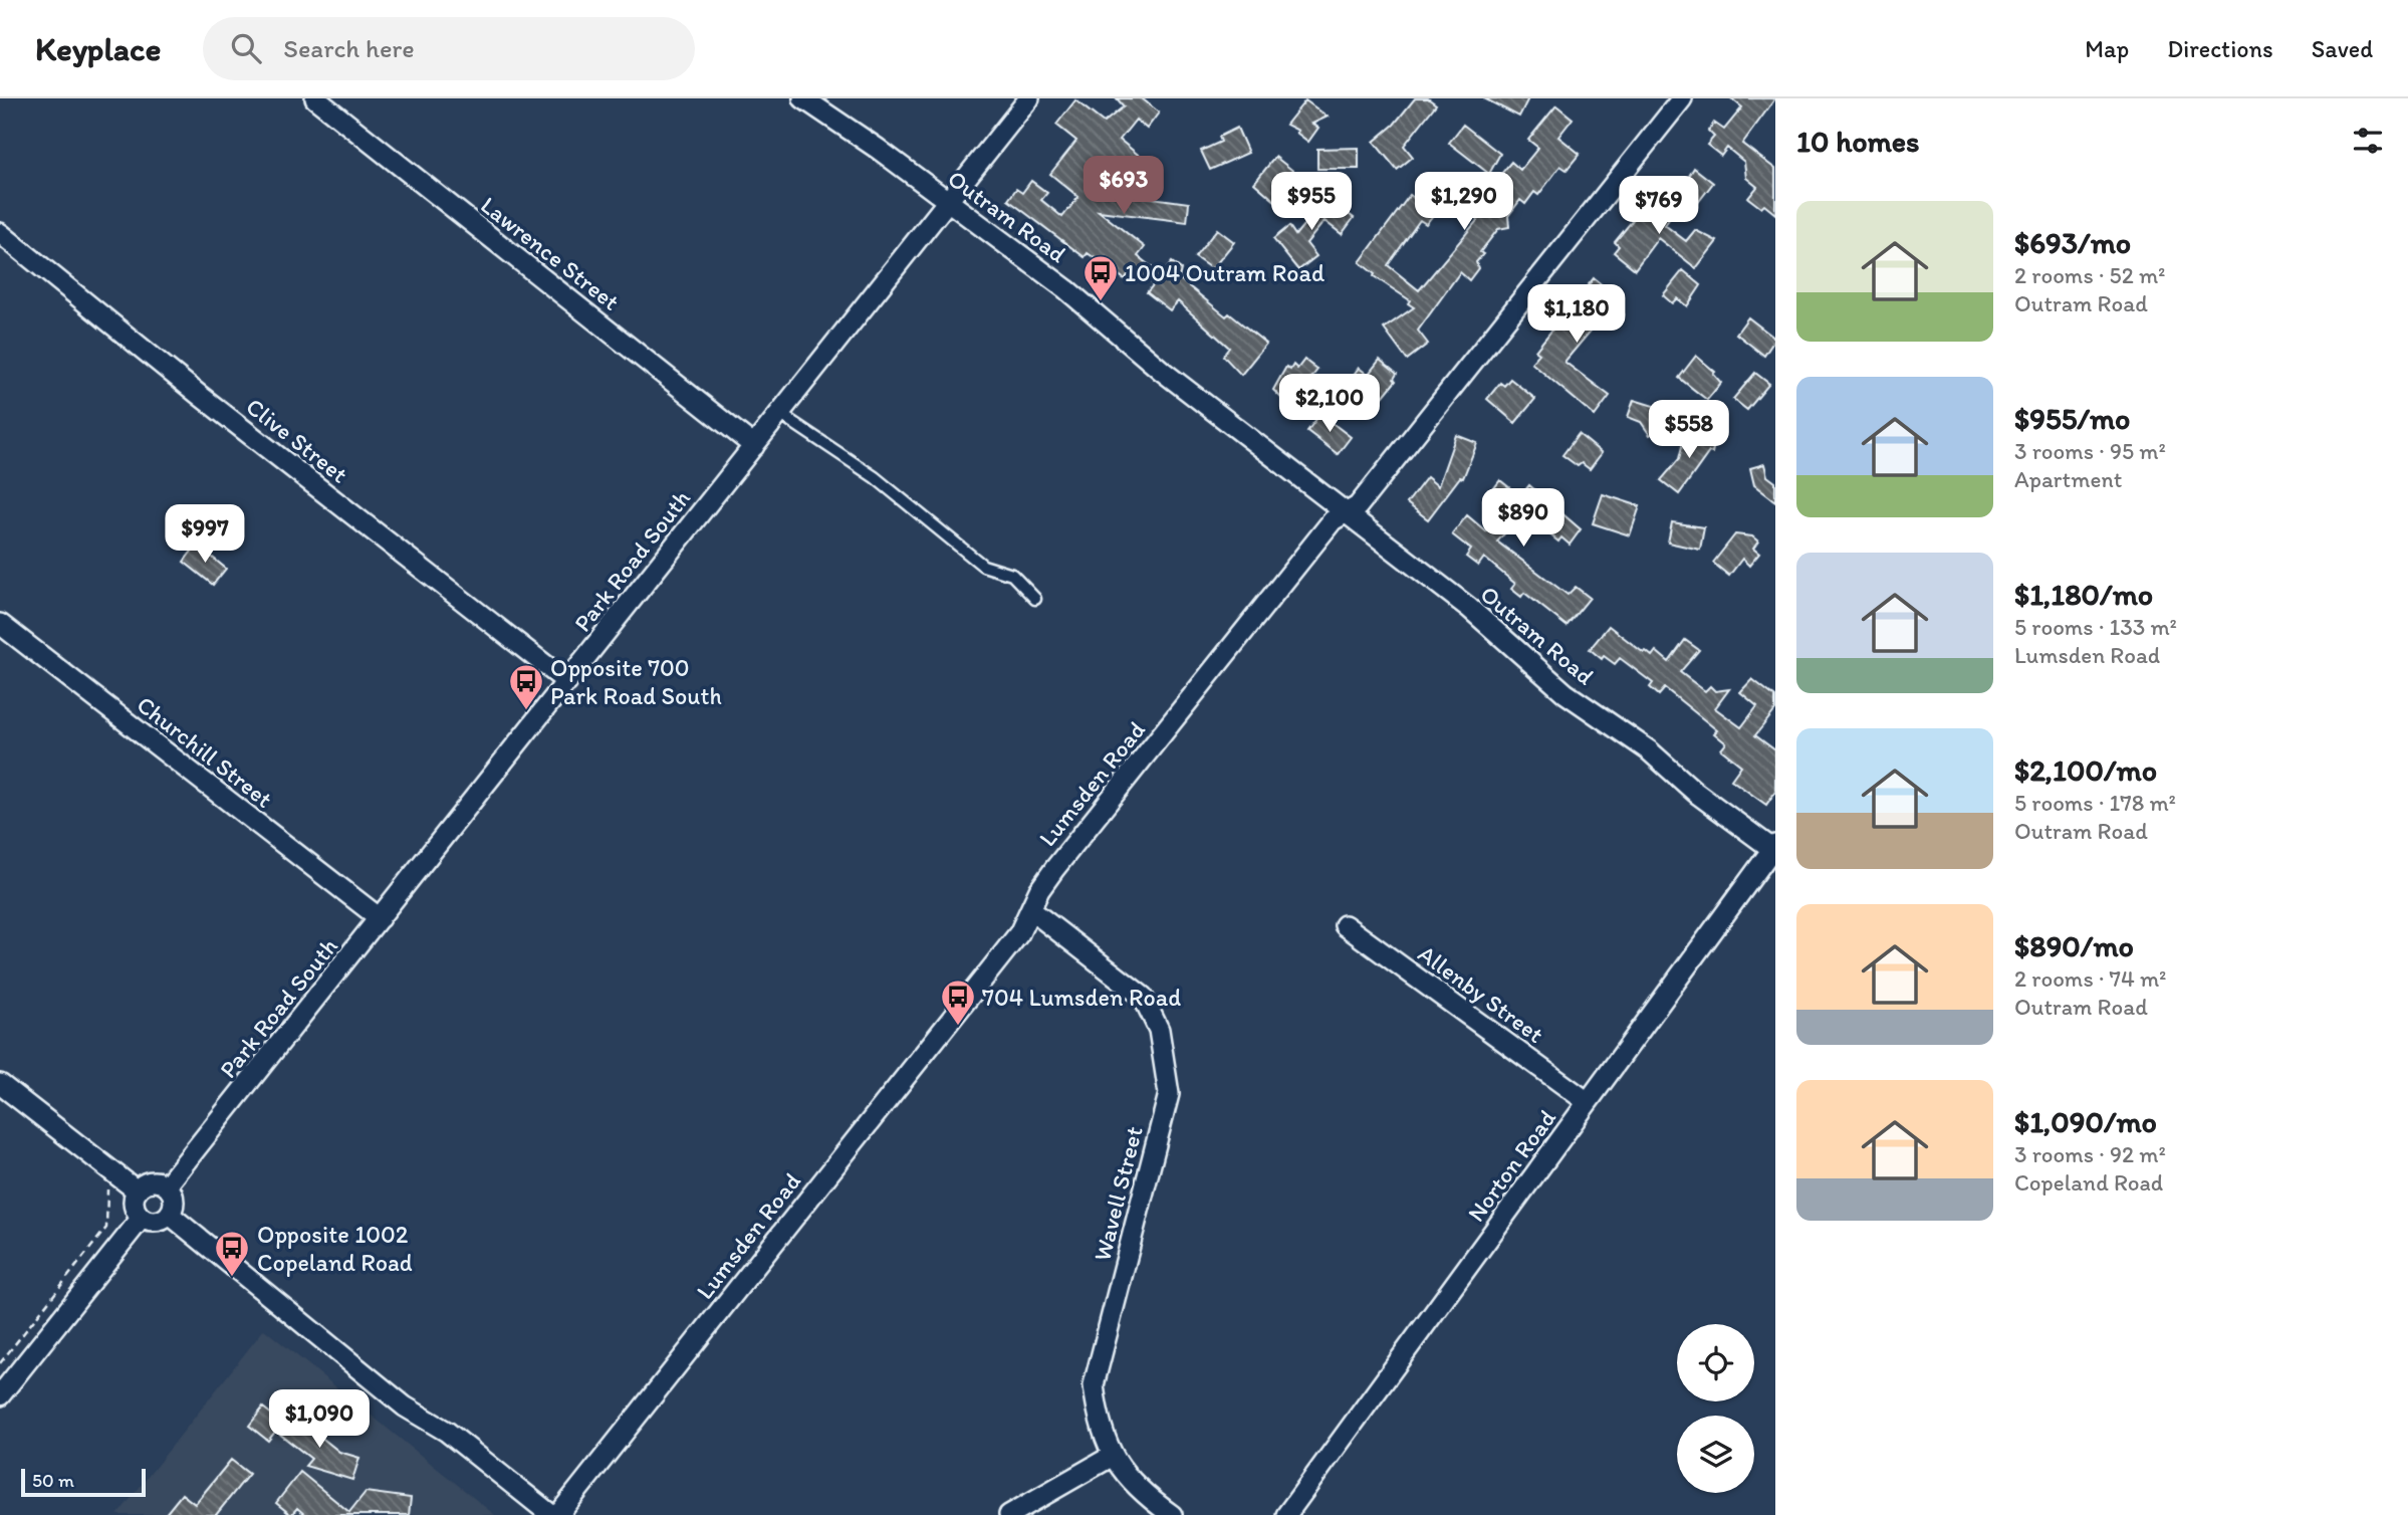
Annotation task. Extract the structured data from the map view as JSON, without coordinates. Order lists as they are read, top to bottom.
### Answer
{
  "streets": {
    "street": [
      "Outram Road",
      "Lawrence Street",
      "Clive Street",
      "Park Road South",
      "Churchill Street",
      "Lumsden Road",
      "Allenby Street",
      "Norton Road",
      "Wavell Street"
    ]
  },
  "crossings": [
    ["Outram Road", "Park Road South"],
    ["Outram Road", "Lumsden Road"],
    ["Outram Road", "Norton Road"],
    ["Lawrence Street", "Park Road South"],
    ["Clive Street", "Park Road South"],
    ["Park Road South", "Churchill Street"],
    ["Lumsden Road", "Wavell Street"],
    ["Allenby Street", "Norton Road"]
  ],
  "places": {
    "bus stop": [
      "1004 Outram Road",
      "Opposite 700 Park Road South",
      "704 Lumsden Road",
      "Opposite 1002 Copeland Road"
    ]
  },
  "scale_bar": "50 m",
  "page": {
    "header": "Keyplace",
    "search": "Search here",
    "nav": ["Map", "Directions", "Saved"],
    "heading": "10 homes",
    "price": [
      "$693",
      "$955",
      "$1,290",
      "$769",
      "$1,180",
      "$2,100",
      "$558",
      "$890",
      "$997",
      "$1,090"
    ],
    "list": [
      {
        "name": "$693/mo",
        "note": "2 rooms · 52 m² · Outram Road"
      },
      {
        "name": "$955/mo",
        "note": "3 rooms · 95 m² · Apartment"
      },
      {
        "name": "$1,180/mo",
        "note": "5 rooms · 133 m² · Lumsden Road"
      },
      {
        "name": "$2,100/mo",
        "note": "5 rooms · 178 m² · Outram Road"
      },
      {
        "name": "$890/mo",
        "note": "2 rooms · 74 m² · Outram Road"
      },
      {
        "name": "$1,090/mo",
        "note": "3 rooms · 92 m² · Copeland Road"
      }
    ],
    "scale": "50 m"
  }
}
